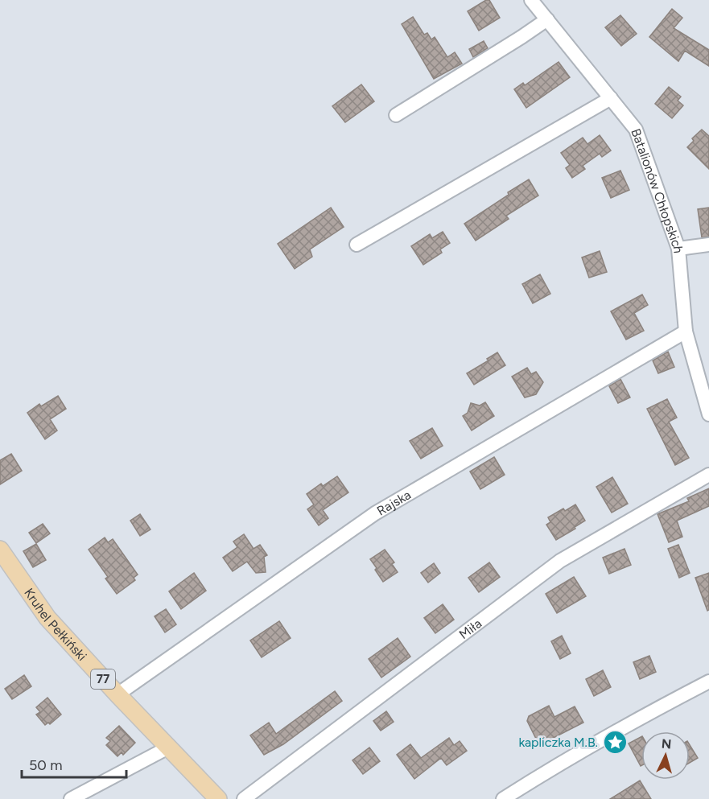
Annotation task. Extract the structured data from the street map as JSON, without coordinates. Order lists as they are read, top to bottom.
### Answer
{
  "streets": {
    "main road": ["Kruhel Pełkiński", "77"],
    "street": ["Batalionów Chłopskich", "Rajska", "Miła"]
  },
  "crossings": [
    ["Batalionów Chłopskich", "Rajska"],
    ["Rajska", "Kruhel Pełkiński"]
  ],
  "places": {
    "place": ["kapliczka M.B."]
  },
  "scale_bar": "50 m",
  "north": "top"
}
